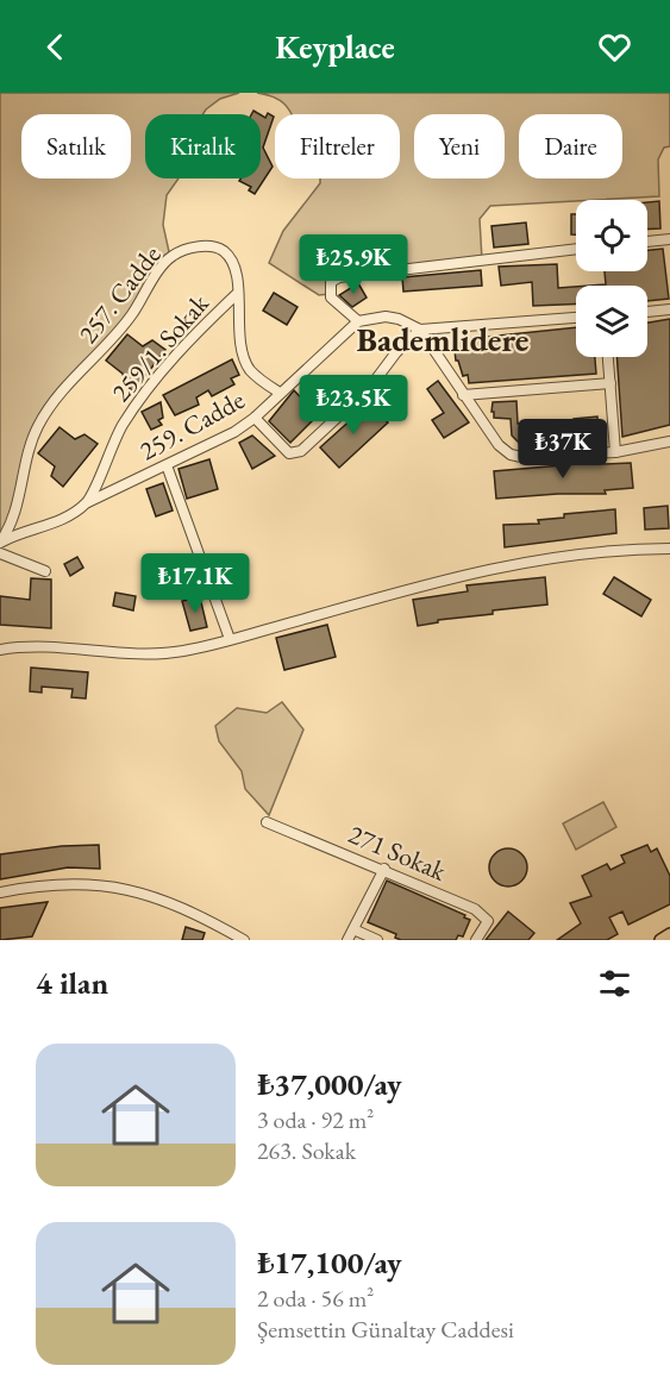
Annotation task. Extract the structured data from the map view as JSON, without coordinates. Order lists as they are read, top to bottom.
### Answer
{
  "streets": {
    "street": [
      "257. Cadde",
      "259/1. Sokak",
      "259. Cadde",
      "271 Sokak"
    ]
  },
  "crossings": [
    ["257. Cadde", "259/1. Sokak"],
    ["257. Cadde", "259. Cadde"],
    ["259/1. Sokak", "259. Cadde"]
  ],
  "districts": ["Bademlidere"],
  "page": {
    "header": "Keyplace",
    "chip": [
      "Satılık",
      "Kiralık",
      "Filtreler",
      "Yeni",
      "Daire"
    ],
    "price": [
      "₺25.9K",
      "₺23.5K",
      "₺37K",
      "₺17.1K"
    ],
    "heading": "4 ilan",
    "list": [
      {
        "name": "₺37,000/ay",
        "note": "3 oda · 92 m² · 263. Sokak"
      },
      {
        "name": "₺17,100/ay",
        "note": "2 oda · 56 m² · Şemsettin Günaltay Caddesi"
      }
    ]
  }
}
